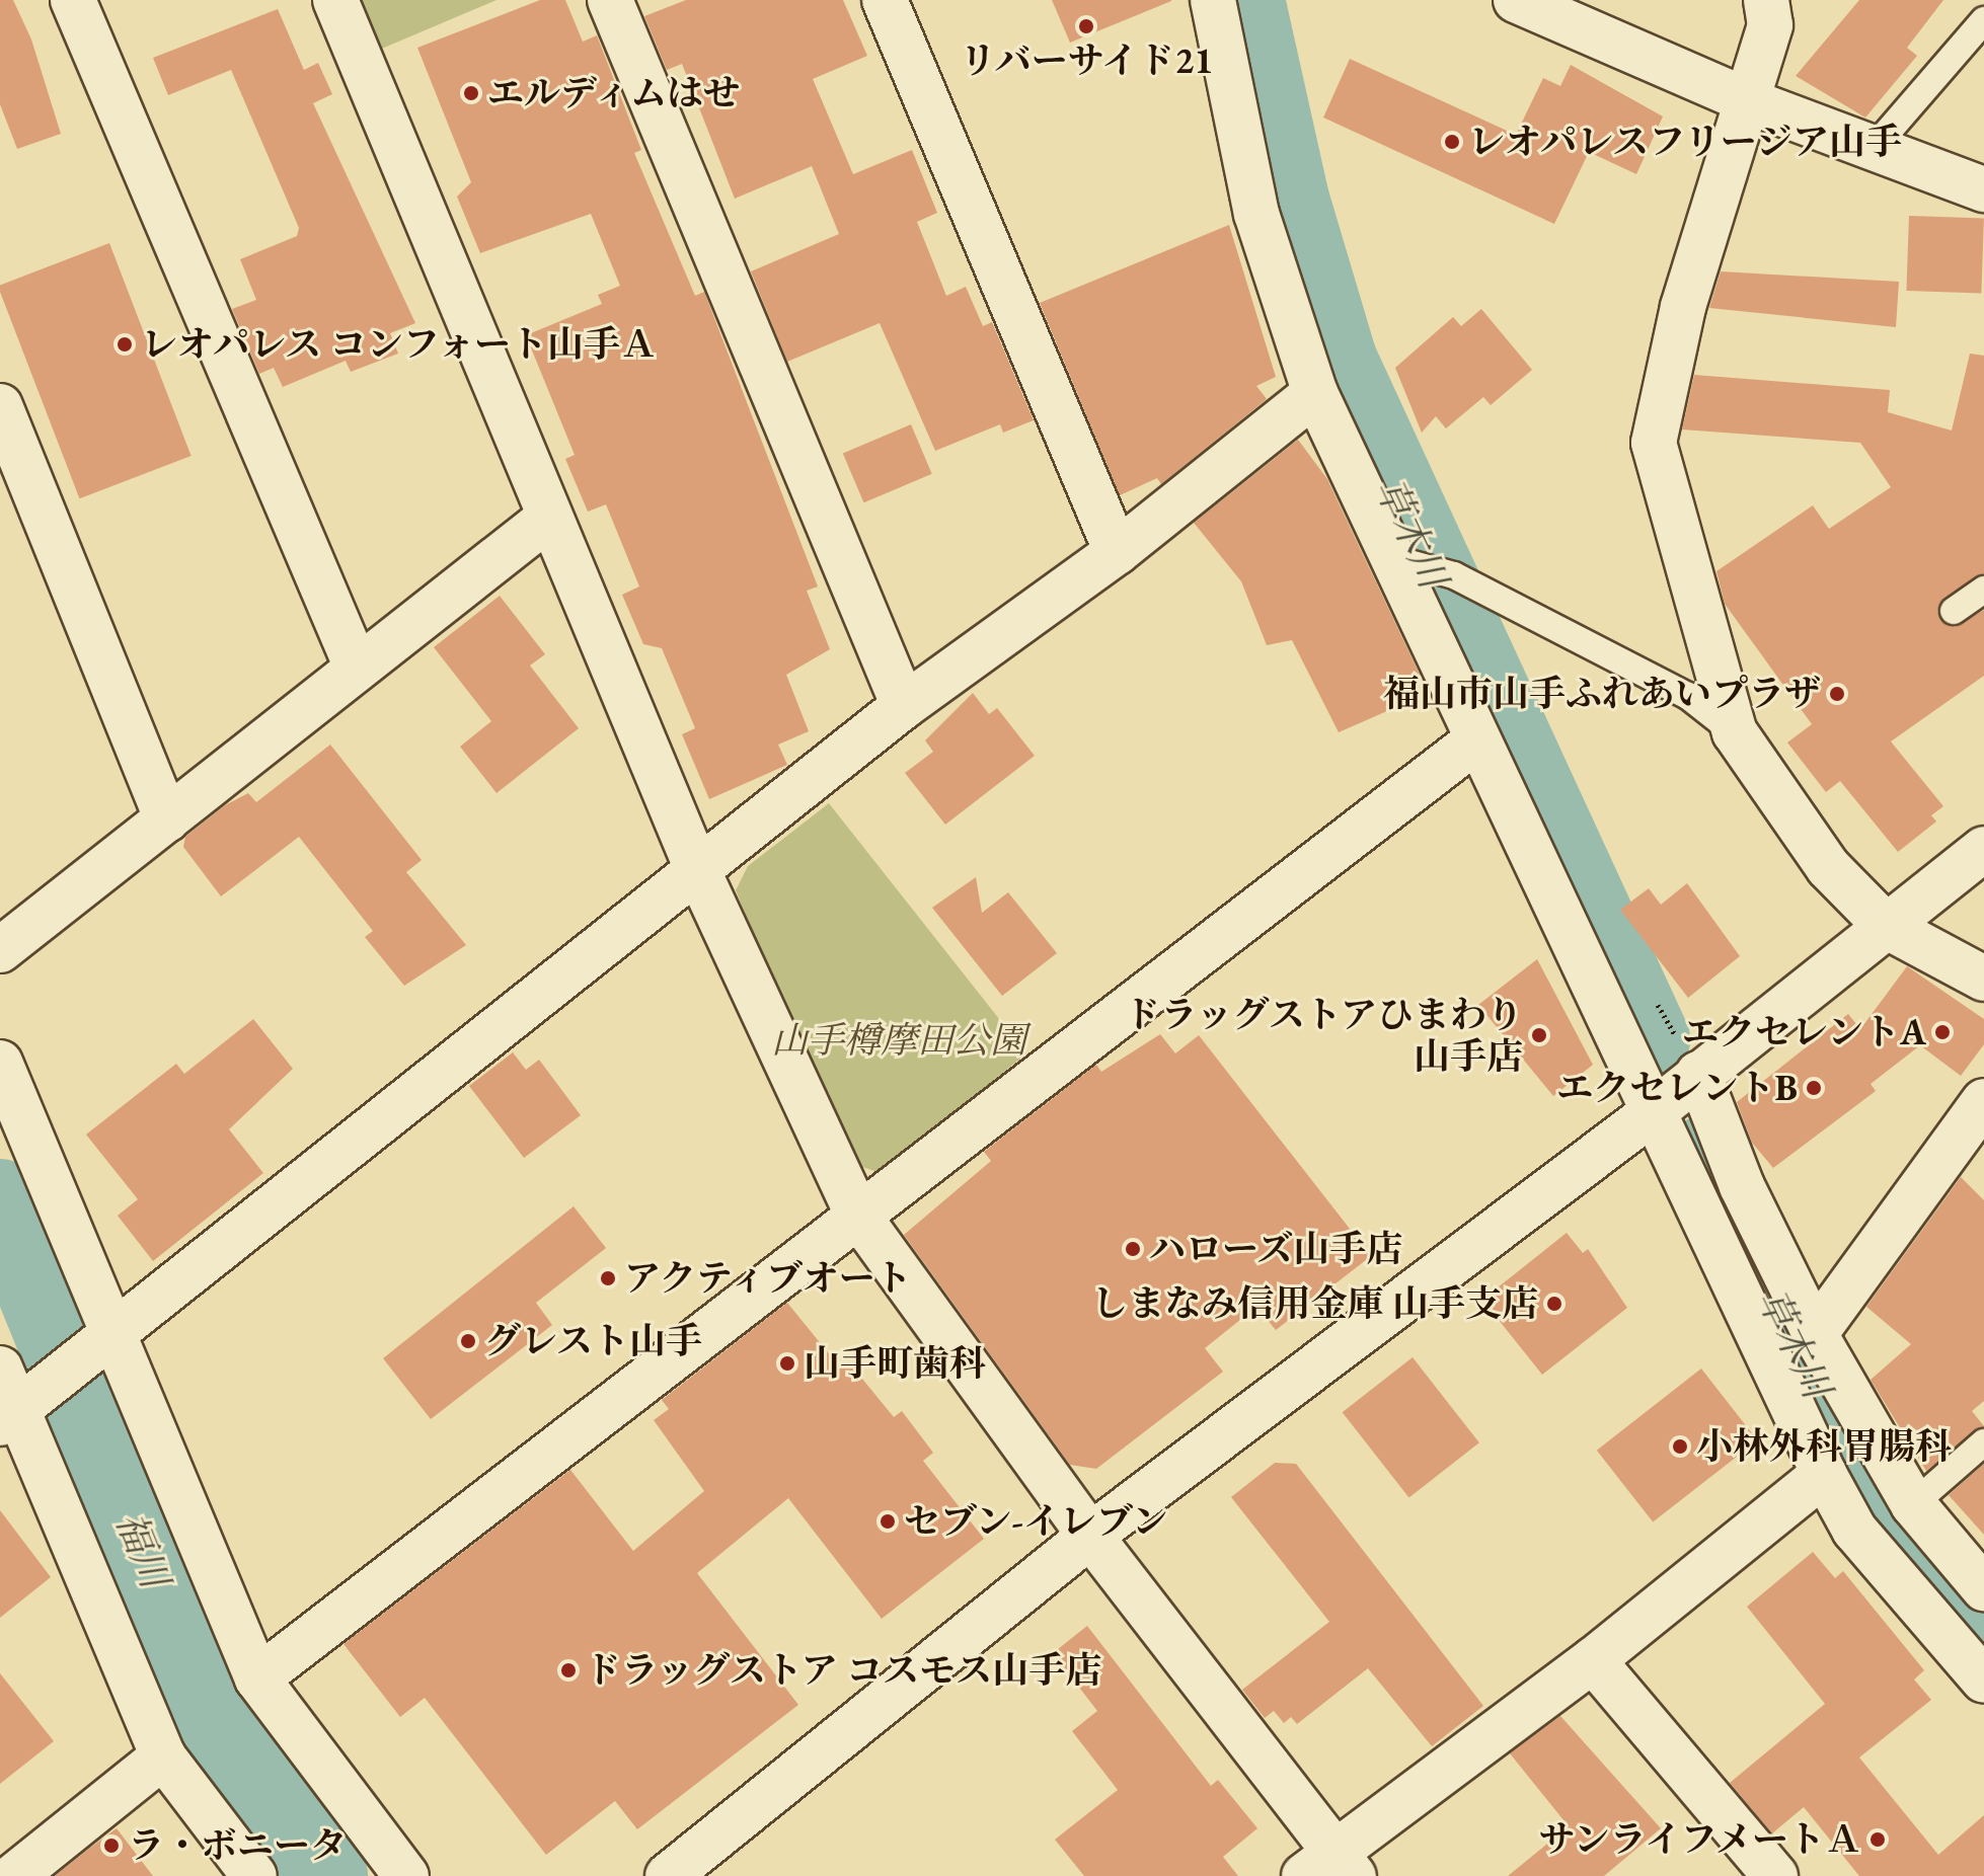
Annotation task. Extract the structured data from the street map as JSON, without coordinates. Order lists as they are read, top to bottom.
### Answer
{
  "water": ["草木川", "福川"],
  "parks": ["山手樽摩田公園"],
  "places": [
    "リバーサイド21",
    "エルディムはせ",
    "レオパレスフリージア山手",
    "レオパレス コンフォート山手Ａ",
    "福山市山手ふれあいプラザ",
    "エクセレントA",
    "ドラッグストアひまわり 山手店",
    "エクセレントB",
    "ハローズ山手店",
    "アクティブオート",
    "しまなみ信用金庫 山手支店",
    "グレスト山手",
    "山手町歯科",
    "小林外科胃腸科",
    "セブン-イレブン",
    "ドラッグストア コスモス山手店",
    "サンライフメートＡ",
    "ラ・ボニータ"
  ]
}
